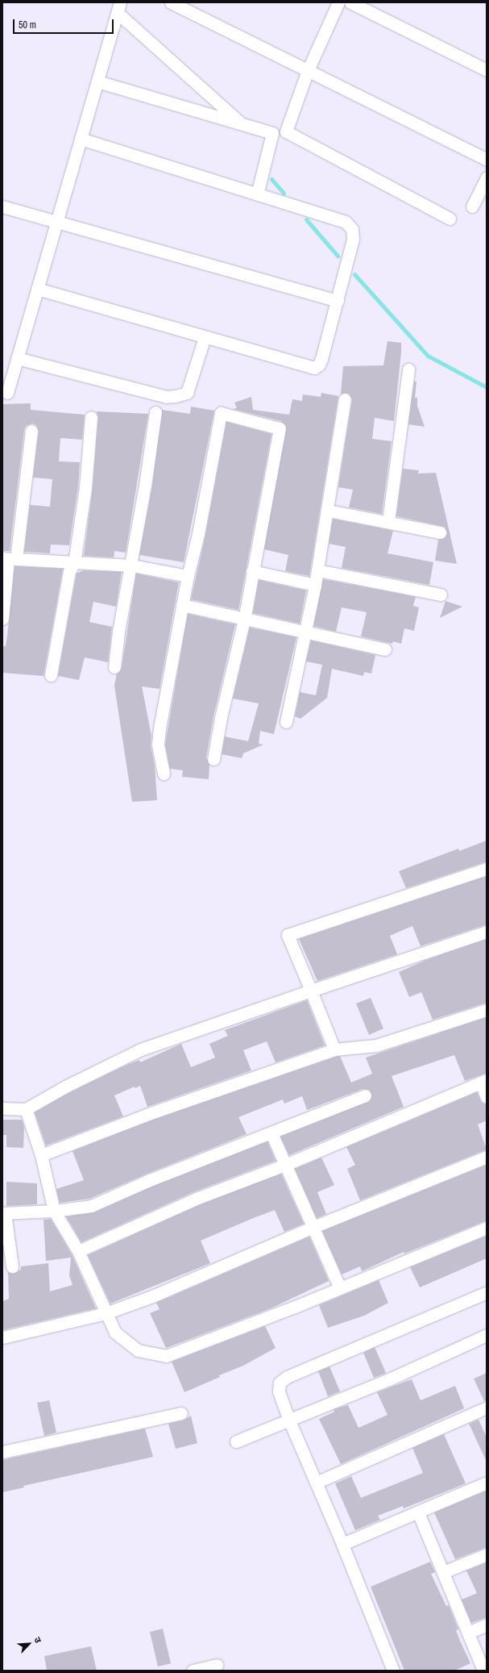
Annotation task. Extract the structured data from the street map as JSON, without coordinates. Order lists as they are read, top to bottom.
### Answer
{
  "scale_bar": "50 m",
  "north": "top right"
}
